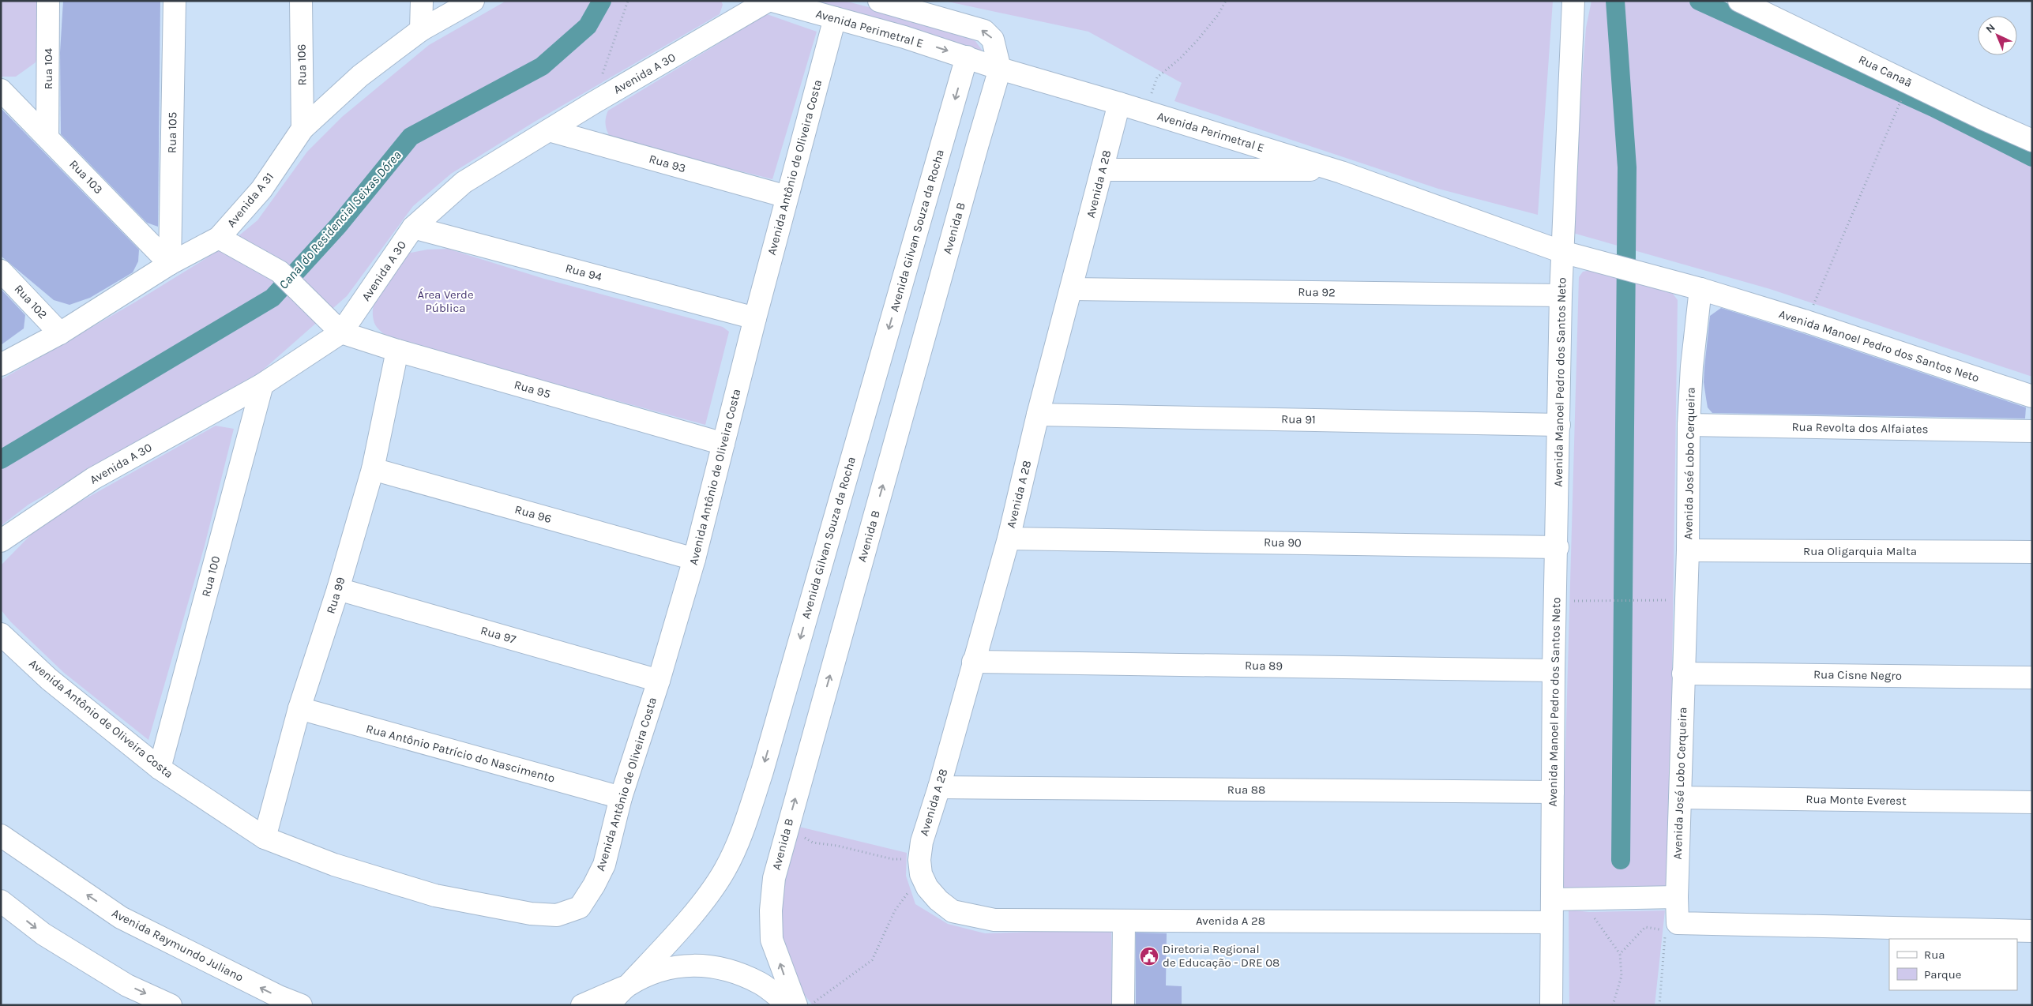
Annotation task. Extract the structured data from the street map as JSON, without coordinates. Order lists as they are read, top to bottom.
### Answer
{
  "streets": {
    "street": [
      "Avenida Perimetral E",
      "Rua 106",
      "Rua 104",
      "Rua Canaã",
      "Avenida A 30",
      "Rua 105",
      "Rua 93",
      "Avenida Antônio de Oliveira Costa",
      "Rua 103",
      "Avenida A 28",
      "Avenida A 31",
      "Avenida B",
      "Avenida Gilvan Souza da Rocha",
      "Rua 94",
      "Rua 92",
      "Rua 102",
      "Avenida Manoel Pedro dos Santos Neto",
      "Rua 95",
      "Rua 91",
      "Rua Revolta dos Alfaiates",
      "Avenida José Lobo Cerqueira",
      "Rua 96",
      "Rua 90",
      "Rua Oligarquia Malta",
      "Rua 100",
      "Rua 99",
      "Rua 97",
      "Rua 89",
      "Rua Cisne Negro",
      "Rua Antônio Patrício do Nascimento",
      "Rua 88",
      "Rua Monte Everest",
      "Avenida Raymundo Juliano"
    ]
  },
  "crossings": [
    ["Avenida Perimetral E", "Avenida Antônio de Oliveira Costa"],
    ["Avenida Perimetral E", "Avenida A 28"],
    ["Avenida Perimetral E", "Avenida B"],
    ["Avenida Perimetral E", "Avenida Gilvan Souza da Rocha"],
    ["Avenida Perimetral E", "Avenida Manoel Pedro dos Santos Neto"],
    ["Rua 106", "Avenida A 31"],
    ["Rua 104", "Rua 103"],
    ["Avenida A 30", "Rua 93"],
    ["Avenida A 30", "Rua 94"],
    ["Avenida A 30", "Rua 95"],
    ["Avenida A 30", "Rua 100"],
    ["Rua 105", "Rua 103"],
    ["Rua 105", "Avenida A 31"],
    ["Rua 93", "Avenida Antônio de Oliveira Costa"],
    ["Avenida Antônio de Oliveira Costa", "Rua 94"],
    ["Avenida Antônio de Oliveira Costa", "Rua 95"],
    ["Avenida Antônio de Oliveira Costa", "Rua 96"],
    ["Avenida Antônio de Oliveira Costa", "Rua 100"],
    ["Avenida Antônio de Oliveira Costa", "Rua 99"],
    ["Avenida Antônio de Oliveira Costa", "Rua 97"],
    ["Avenida Antônio de Oliveira Costa", "Rua Antônio Patrício do Nascimento"],
    ["Rua 103", "Avenida A 31"],
    ["Avenida A 28", "Rua 92"],
    ["Avenida A 28", "Avenida Manoel Pedro dos Santos Neto"],
    ["Avenida A 28", "Rua 91"],
    ["Avenida A 28", "Rua 90"],
    ["Avenida A 28", "Rua 89"],
    ["Avenida A 28", "Rua 88"],
    ["Avenida A 31", "Rua 102"],
    ["Rua 92", "Avenida Manoel Pedro dos Santos Neto"],
    ["Avenida Manoel Pedro dos Santos Neto", "Rua 91"],
    ["Avenida Manoel Pedro dos Santos Neto", "Avenida José Lobo Cerqueira"],
    ["Avenida Manoel Pedro dos Santos Neto", "Rua 90"],
    ["Avenida Manoel Pedro dos Santos Neto", "Rua 89"],
    ["Avenida Manoel Pedro dos Santos Neto", "Rua 88"],
    ["Rua 95", "Rua 99"],
    ["Rua Revolta dos Alfaiates", "Avenida José Lobo Cerqueira"],
    ["Avenida José Lobo Cerqueira", "Rua Oligarquia Malta"],
    ["Avenida José Lobo Cerqueira", "Rua Cisne Negro"],
    ["Avenida José Lobo Cerqueira", "Rua Monte Everest"],
    ["Rua 96", "Rua 99"],
    ["Rua 99", "Rua 97"],
    ["Rua 99", "Rua Antônio Patrício do Nascimento"]
  ],
  "one_way": ["Avenida B", "Avenida Gilvan Souza da Rocha"],
  "water": ["Canal do Residencial Seixas Dórea"],
  "parks": ["Área Verde Pública"],
  "places": {
    "public building": ["Diretoria Regional de Educação - DRE 08"]
  },
  "legend": ["Rua", "Parque"],
  "north": "top left"
}
